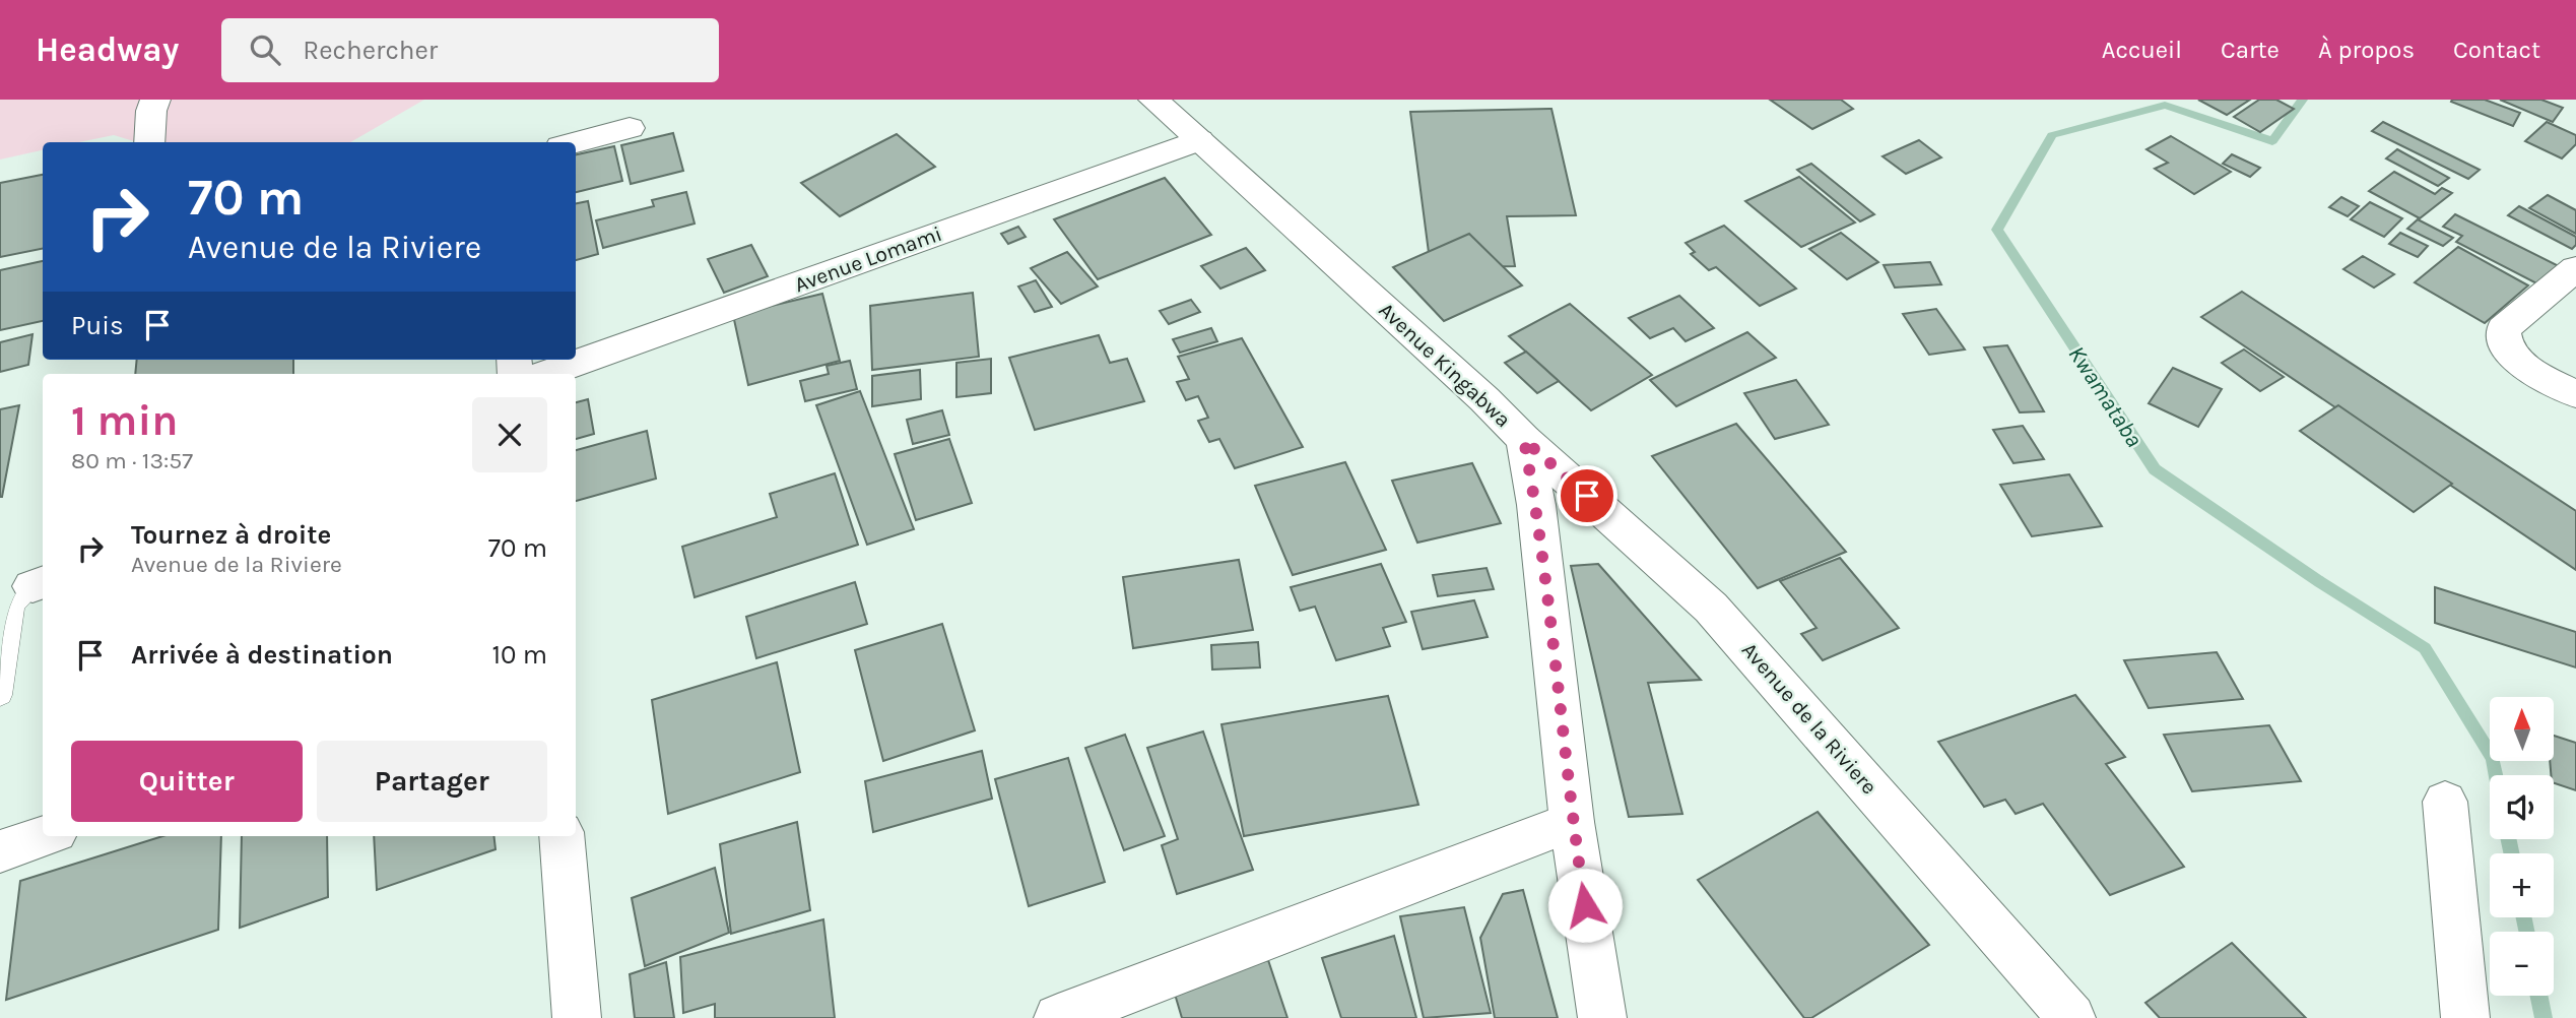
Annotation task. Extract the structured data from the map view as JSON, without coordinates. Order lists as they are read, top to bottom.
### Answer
{
  "streets": {
    "street": ["Avenue Lomami", "Avenue Kingabwa", "Avenue de la Riviere"]
  },
  "crossings": [
    ["Avenue Lomami", "Avenue Kingabwa"],
    ["Avenue Kingabwa", "Avenue de la Riviere"]
  ],
  "water": ["Kwamataba"],
  "north": "top",
  "page": {
    "header": "Headway",
    "search": "Rechercher",
    "nav": [
      "Accueil",
      "Carte",
      "À propos",
      "Contact"
    ],
    "turn": ["70 m", "Avenue de la Riviere"],
    "then": "Puis",
    "heading": ["1 min", "80 m · 13:57"],
    "list": [
      {
        "name": "Tournez à droite",
        "note": "Avenue de la Riviere",
        "value": "70 m"
      },
      {
        "name": "Arrivée à destination",
        "value": "10 m"
      }
    ],
    "map_buttons": ["+", "−"],
    "buttons": ["Quitter", "Partager"]
  }
}
